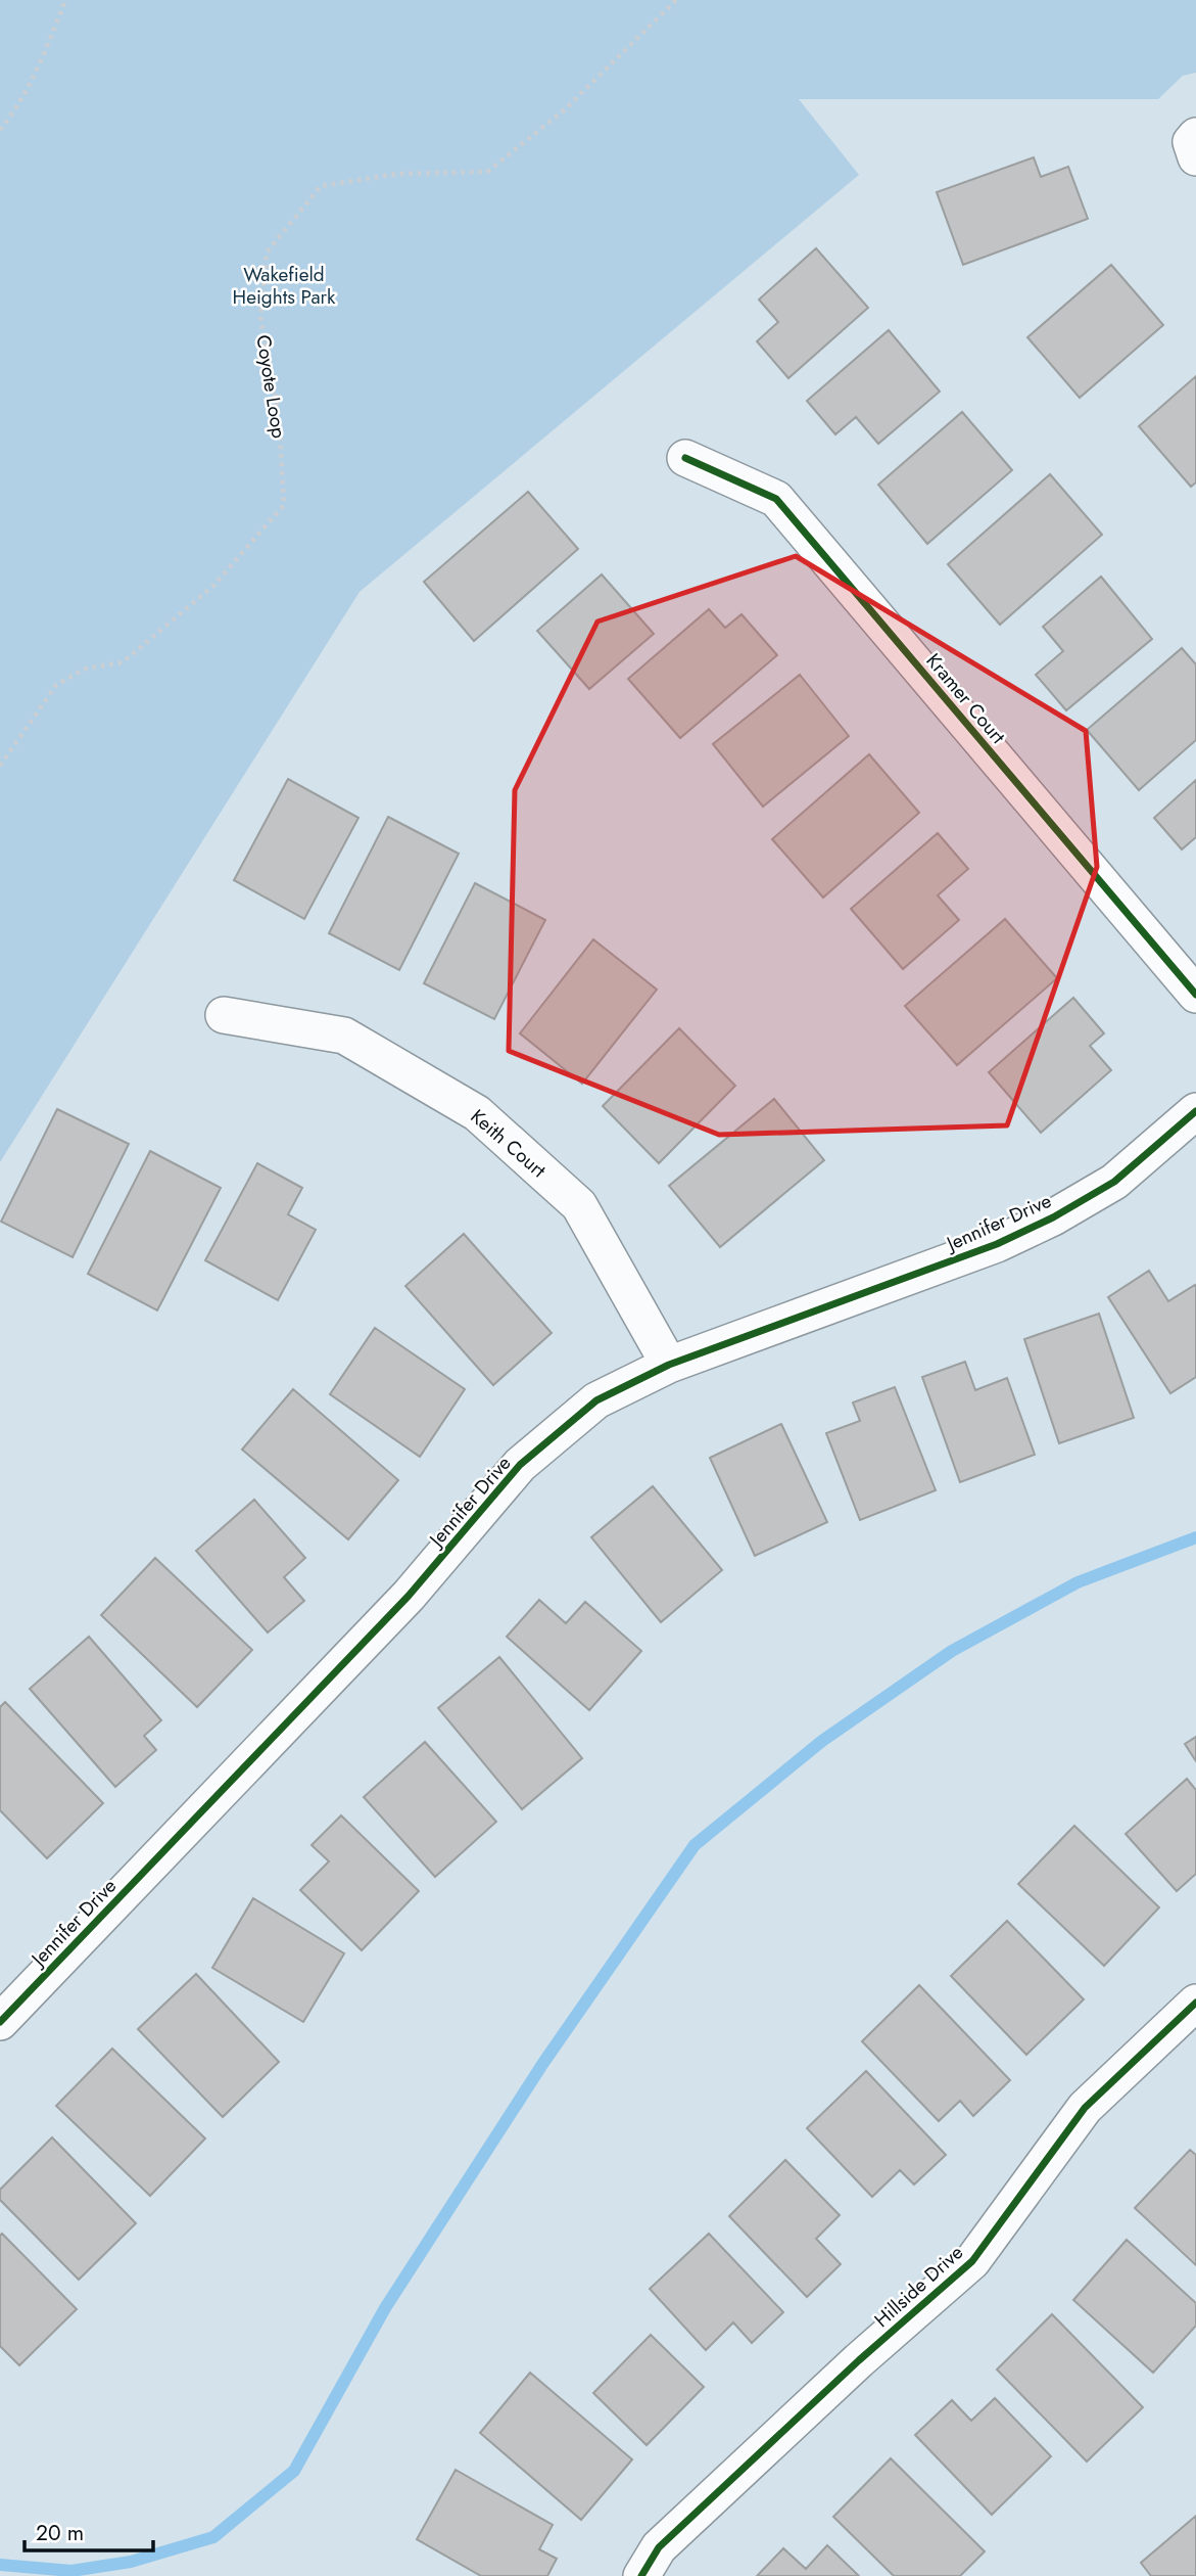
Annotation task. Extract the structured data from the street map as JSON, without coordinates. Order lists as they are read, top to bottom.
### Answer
{
  "streets": {
    "street": [
      "Kramer Court",
      "Keith Court",
      "Jennifer Drive",
      "Hillside Drive"
    ],
    "path": ["Coyote Loop"]
  },
  "crossings": [
    ["Keith Court", "Jennifer Drive"]
  ],
  "parks": ["Wakefield Heights Park"],
  "scale_bar": "20 m"
}
